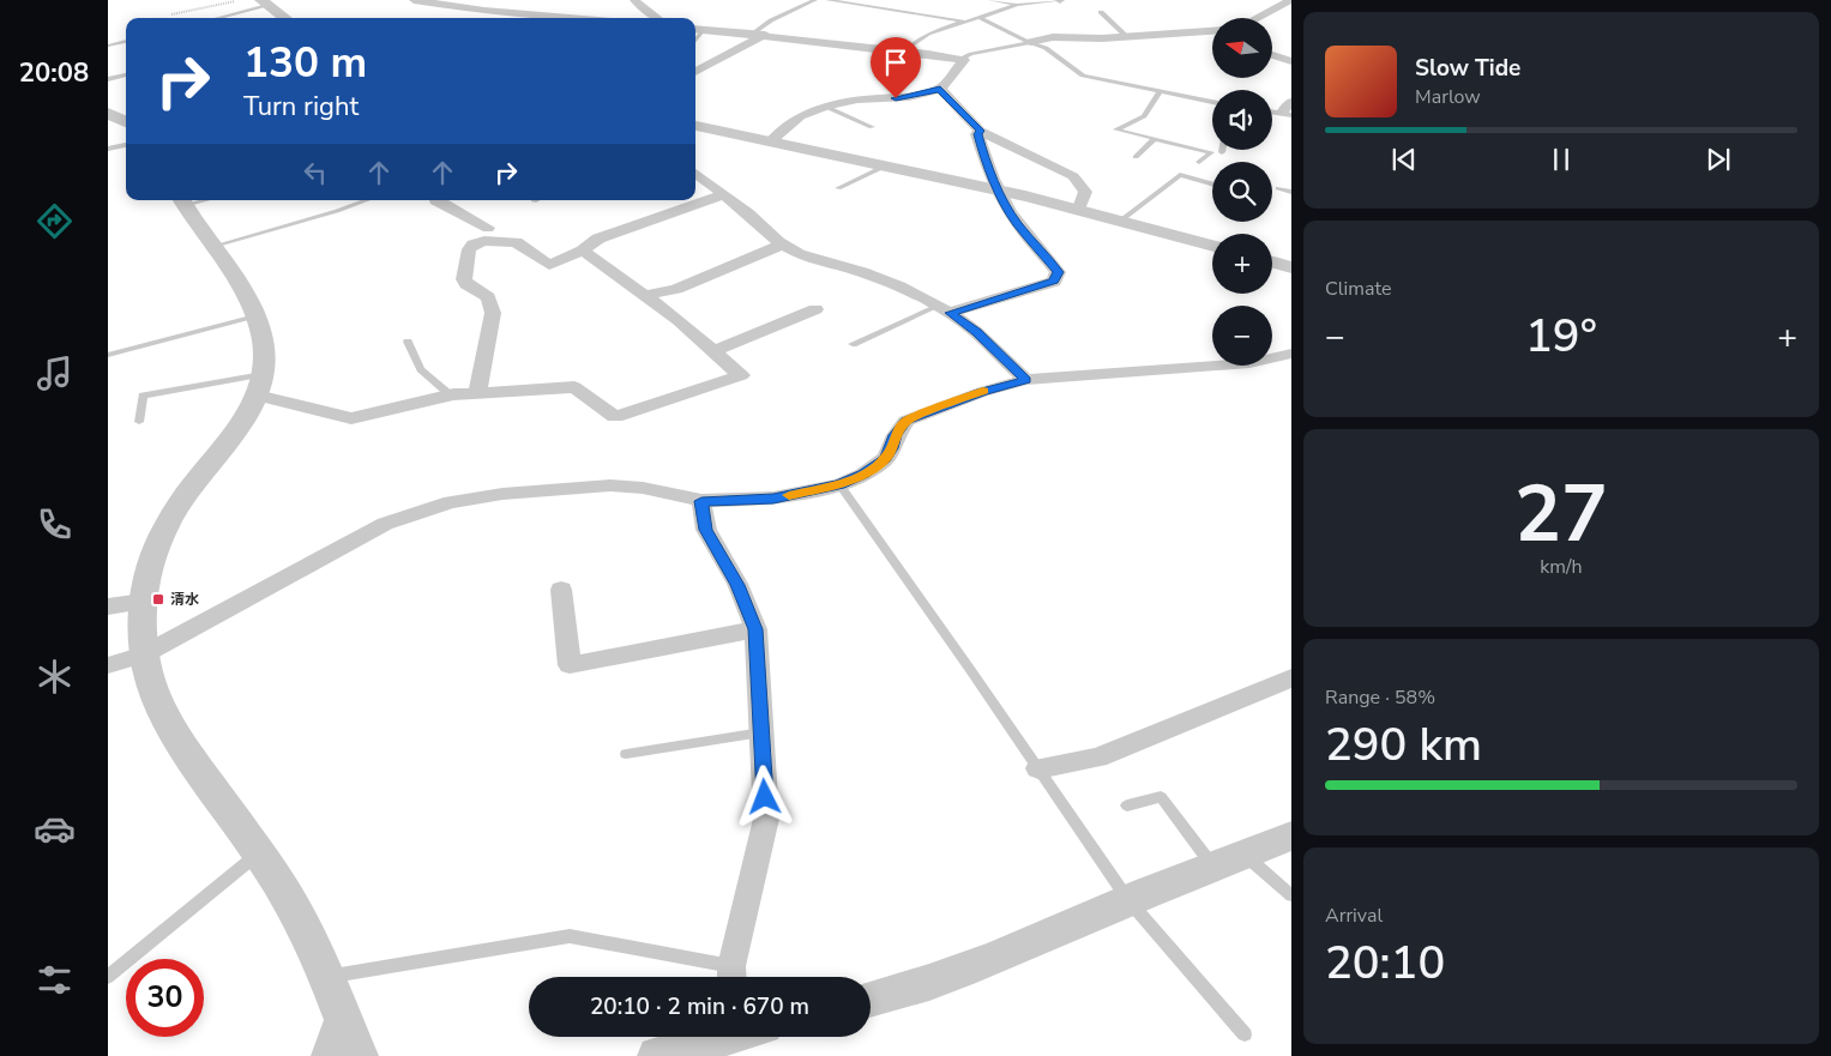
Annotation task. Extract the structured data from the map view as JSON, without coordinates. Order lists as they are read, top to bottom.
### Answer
{
  "places": {
    "transit": ["清水"]
  },
  "north": "left",
  "page": {
    "tabs": "20:08",
    "map_buttons": ["+", "−"],
    "turn": ["130 m", "Turn right"],
    "song": ["Slow Tide", "Marlow"],
    "tile": [
      "Climate",
      ["27", "km/h"],
      ["Range · 58%", "290 km"],
      ["Arrival", "20:10"]
    ],
    "heat": ["−", "19°", "+"],
    "limit": "30",
    "trip": "20:10 · 2 min · 670 m"
  }
}
